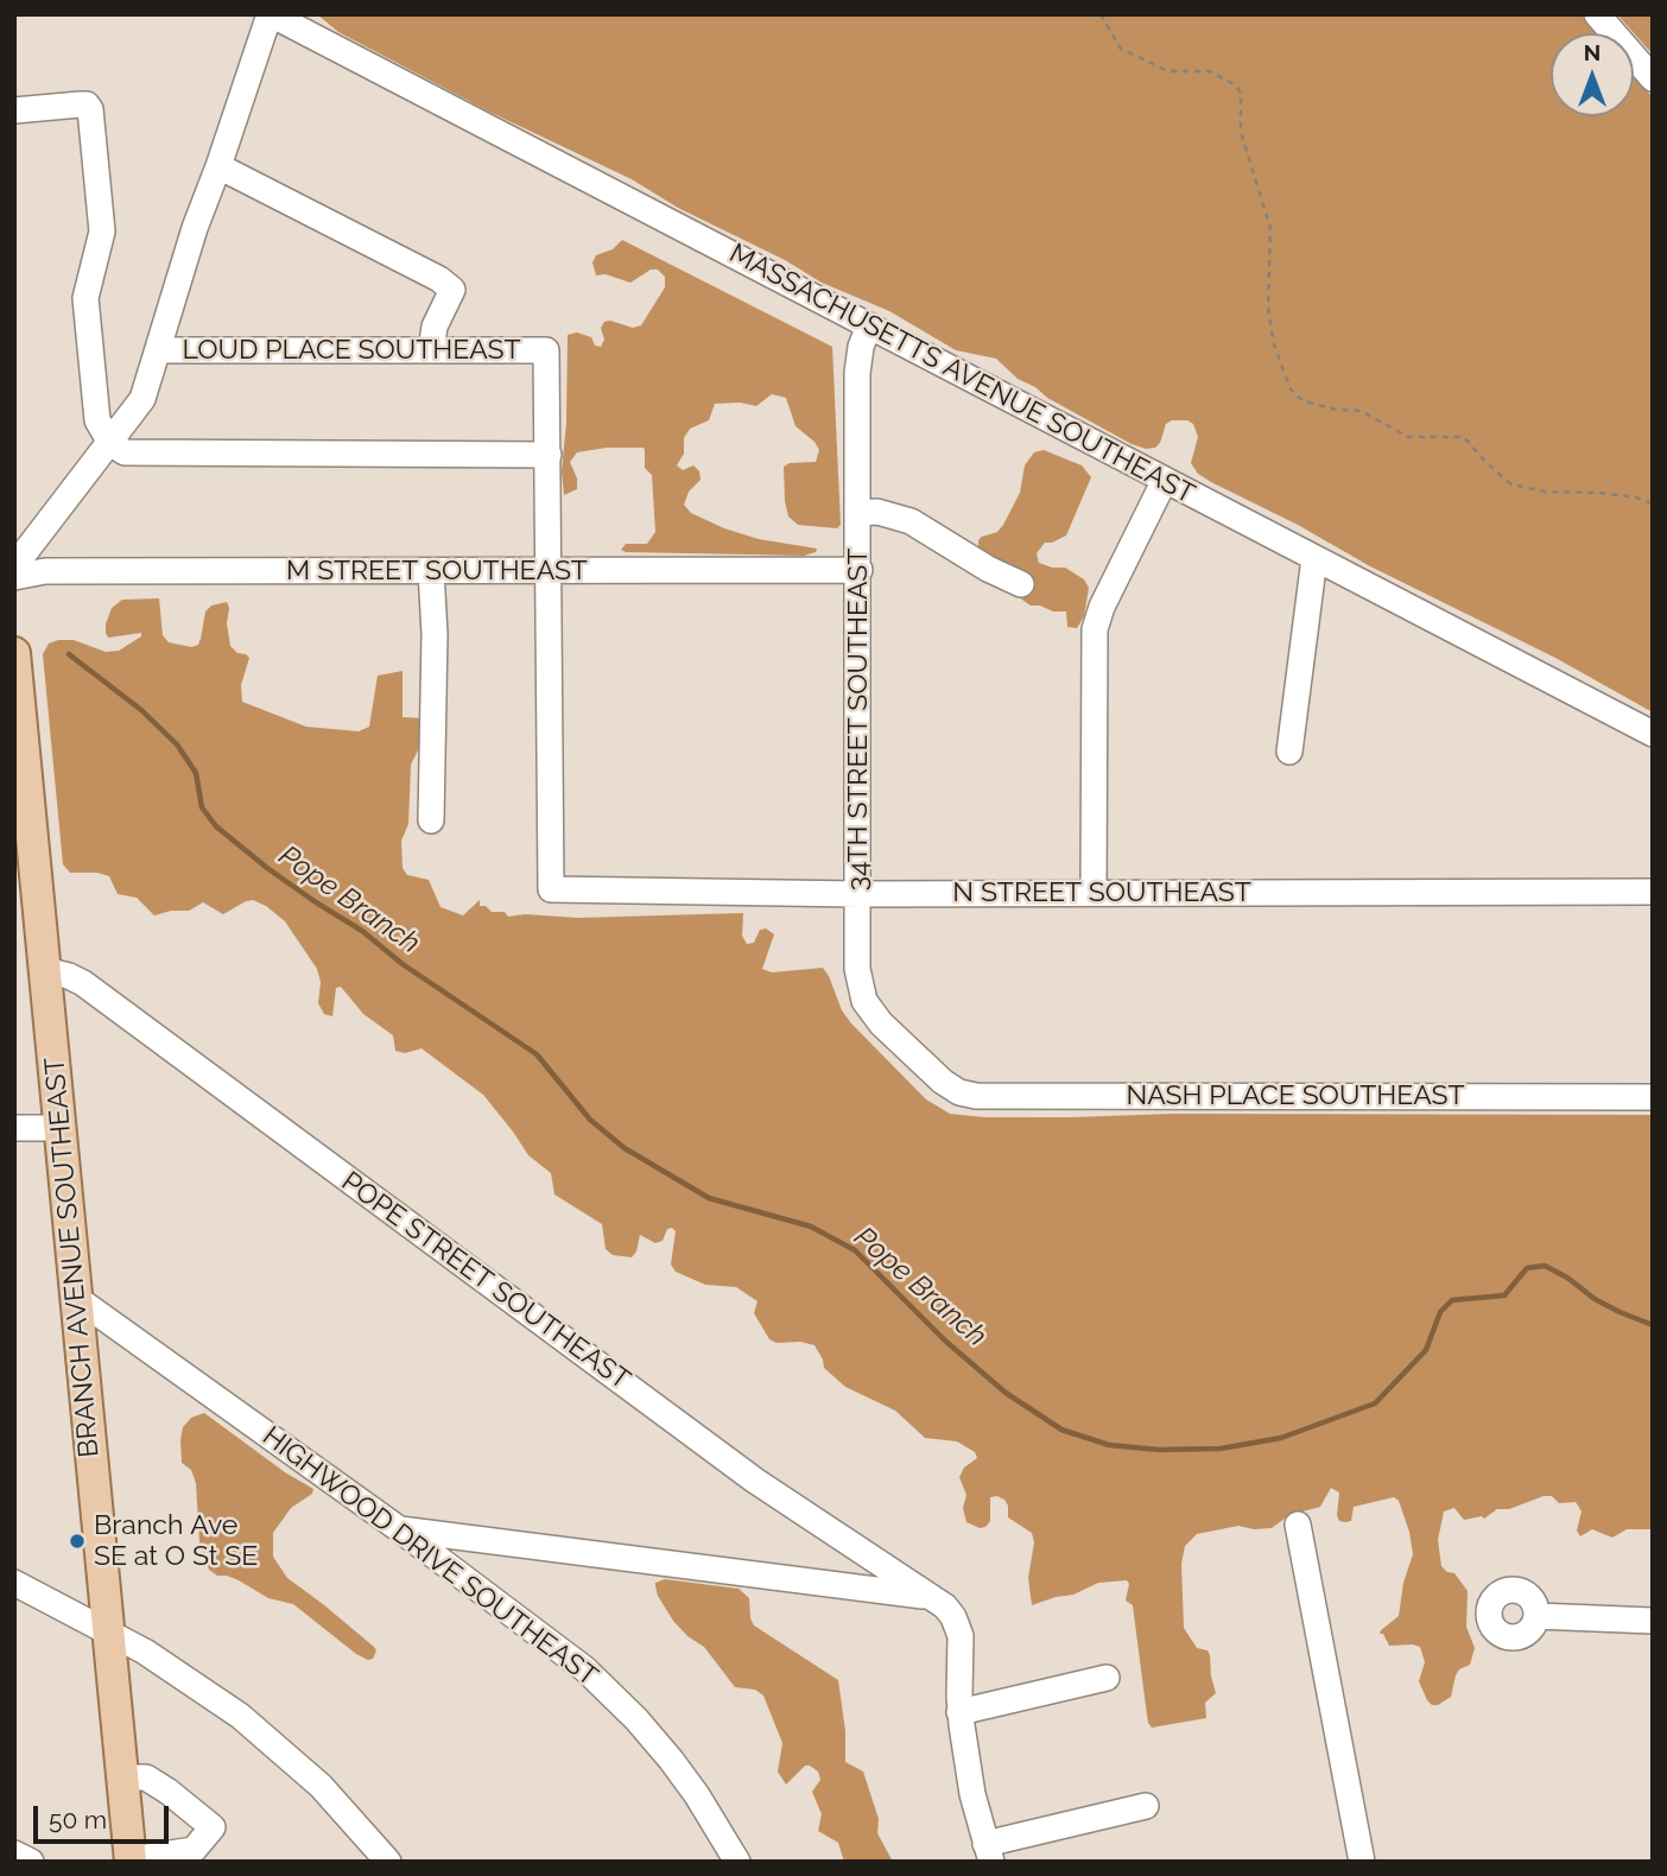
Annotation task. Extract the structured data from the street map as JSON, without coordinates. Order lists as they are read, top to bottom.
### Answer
{
  "streets": {
    "main road": ["BRANCH AVENUE SOUTHEAST"],
    "street": [
      "LOUD PLACE SOUTHEAST",
      "MASSACHUSETTS AVENUE SOUTHEAST",
      "M STREET SOUTHEAST",
      "34TH STREET SOUTHEAST",
      "N STREET SOUTHEAST",
      "NASH PLACE SOUTHEAST",
      "POPE STREET SOUTHEAST",
      "HIGHWOOD DRIVE SOUTHEAST"
    ]
  },
  "crossings": [
    ["MASSACHUSETTS AVENUE SOUTHEAST", "34TH STREET SOUTHEAST"],
    ["M STREET SOUTHEAST", "34TH STREET SOUTHEAST"],
    ["M STREET SOUTHEAST", "N STREET SOUTHEAST"],
    ["34TH STREET SOUTHEAST", "N STREET SOUTHEAST"],
    ["34TH STREET SOUTHEAST", "NASH PLACE SOUTHEAST"],
    ["BRANCH AVENUE SOUTHEAST", "POPE STREET SOUTHEAST"],
    ["BRANCH AVENUE SOUTHEAST", "HIGHWOOD DRIVE SOUTHEAST"]
  ],
  "water": ["Pope Branch"],
  "places": ["Branch Ave SE at O St SE"],
  "scale_bar": "50 m",
  "north": "top"
}
